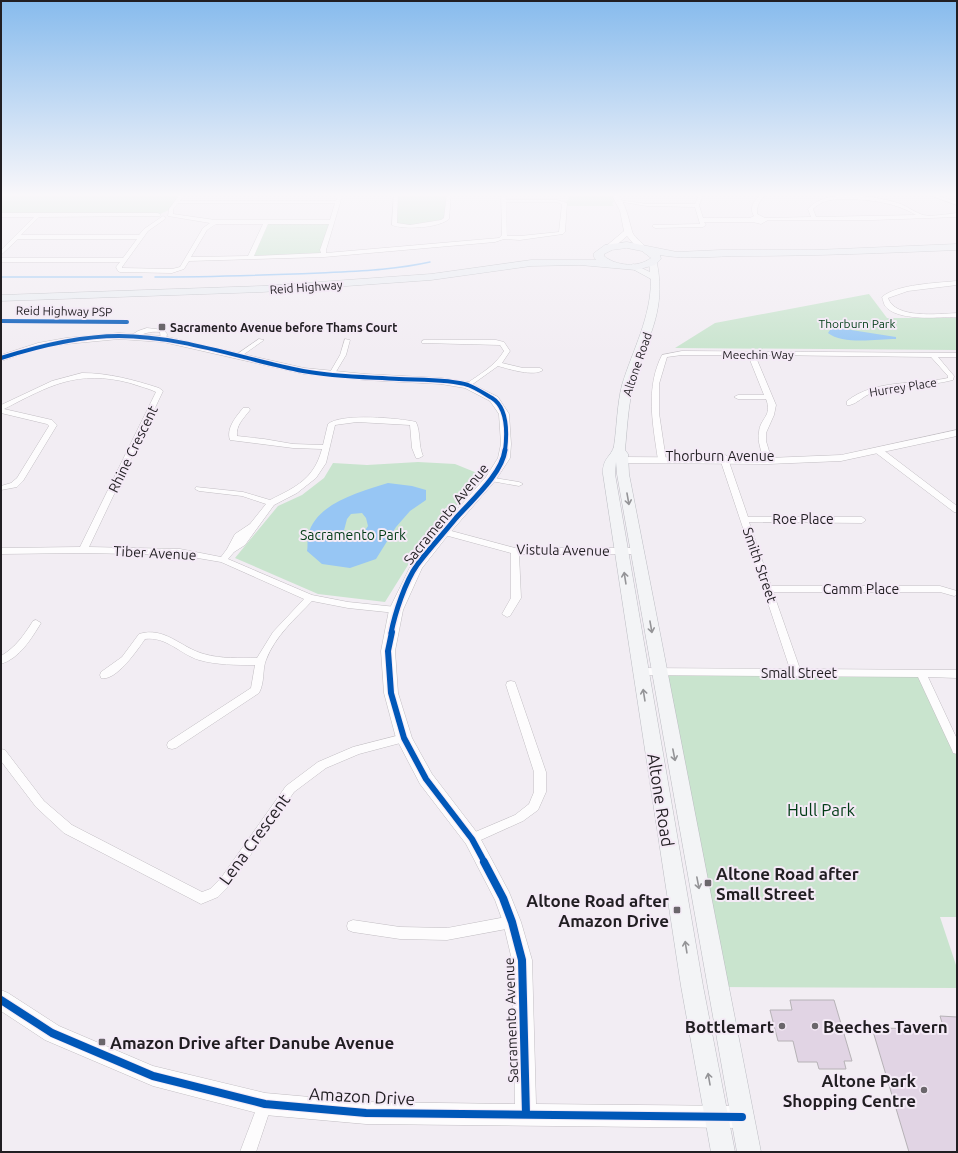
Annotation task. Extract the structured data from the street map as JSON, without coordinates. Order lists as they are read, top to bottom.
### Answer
{
  "streets": {
    "highway": ["Reid Highway"],
    "main road": ["Altone Road"],
    "street": [
      "Meechin Way",
      "Hurrey Place",
      "Rhine Crescent",
      "Thorburn Avenue",
      "Sacramento Avenue",
      "Roe Place",
      "Vistula Avenue",
      "Tiber Avenue",
      "Smith Street",
      "Camm Place",
      "Small Street",
      "Lena Crescent",
      "Amazon Drive"
    ],
    "cycle path": ["Reid Highway PSP"]
  },
  "crossings": [
    ["Meechin Way", "Hurrey Place"],
    ["Meechin Way", "Thorburn Avenue"],
    ["Altone Road", "Thorburn Avenue"],
    ["Altone Road", "Vistula Avenue"],
    ["Altone Road", "Small Street"],
    ["Altone Road", "Amazon Drive"],
    ["Rhine Crescent", "Tiber Avenue"],
    ["Thorburn Avenue", "Smith Street"],
    ["Sacramento Avenue", "Vistula Avenue"],
    ["Sacramento Avenue", "Tiber Avenue"],
    ["Sacramento Avenue", "Lena Crescent"],
    ["Sacramento Avenue", "Amazon Drive"],
    ["Roe Place", "Smith Street"],
    ["Smith Street", "Camm Place"],
    ["Smith Street", "Small Street"]
  ],
  "parks": ["Thorburn Park", "Sacramento Park", "Hull Park"],
  "places": {
    "transit": [
      "Sacramento Avenue before Thams Court",
      "Altone Road after Small Street",
      "Altone Road after Amazon Drive",
      "Amazon Drive after Danube Avenue"
    ],
    "other": ["Bottlemart", "Beeches Tavern", "Altone Park Shopping Centre"]
  }
}
